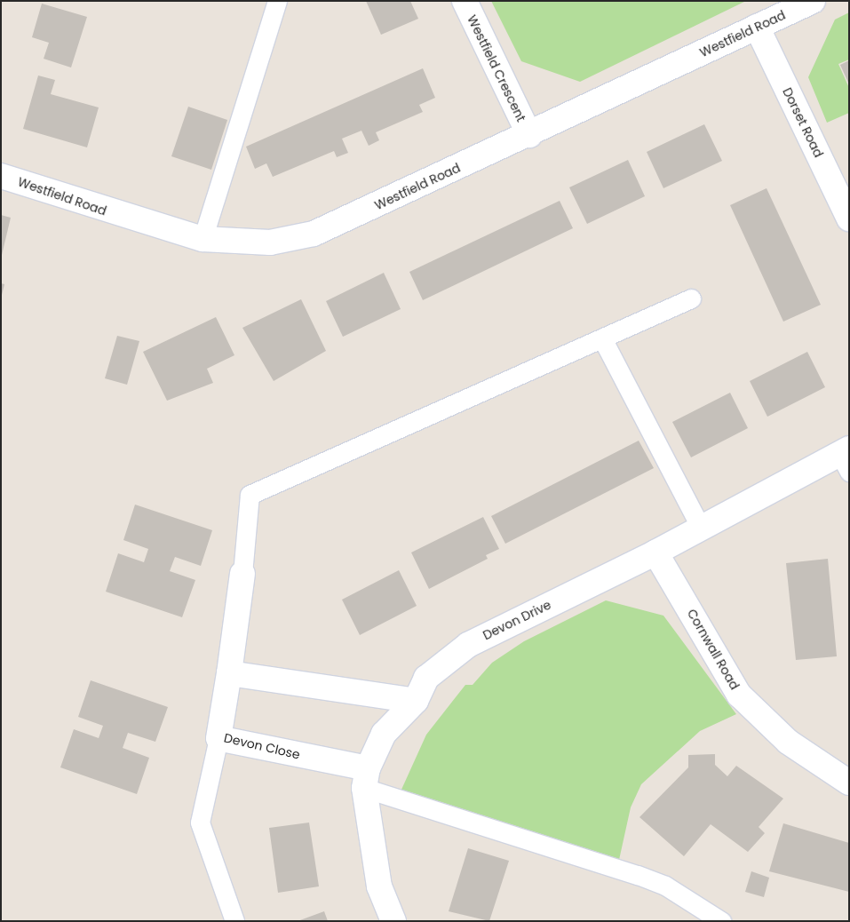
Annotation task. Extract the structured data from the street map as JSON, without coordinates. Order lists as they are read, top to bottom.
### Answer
{
  "streets": {
    "street": [
      "Westfield Road",
      "Westfield Crescent",
      "Dorset Road",
      "Devon Drive",
      "Cornwall Road",
      "Devon Close"
    ]
  },
  "crossings": [
    ["Westfield Road", "Westfield Crescent"],
    ["Westfield Road", "Dorset Road"],
    ["Devon Drive", "Cornwall Road"],
    ["Devon Drive", "Devon Close"]
  ]
}
